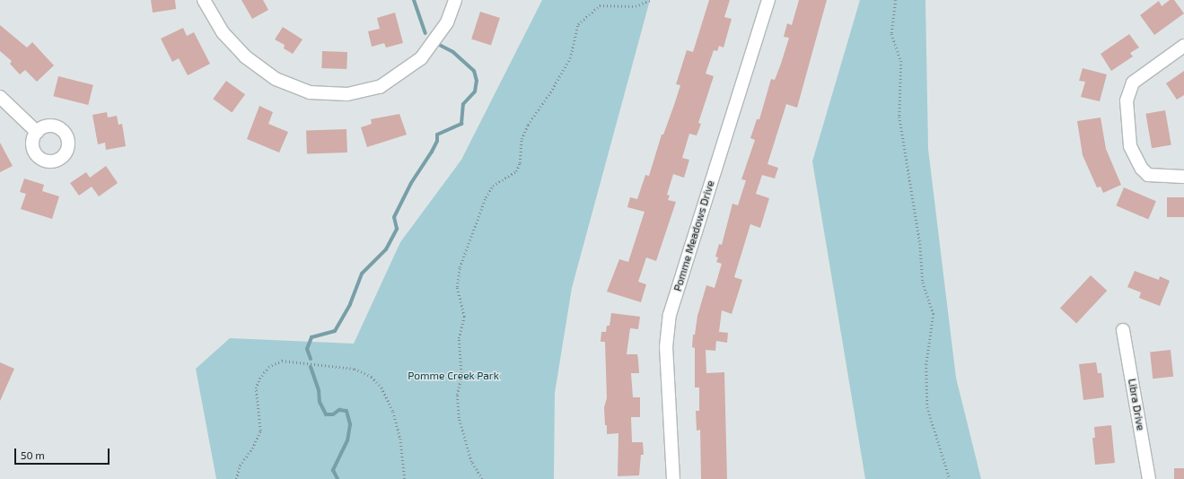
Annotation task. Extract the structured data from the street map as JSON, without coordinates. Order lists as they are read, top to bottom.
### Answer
{
  "streets": {
    "street": ["Pomme Meadows Drive", "Libra Drive"]
  },
  "parks": ["Pomme Creek Park"],
  "scale_bar": "50 m"
}
